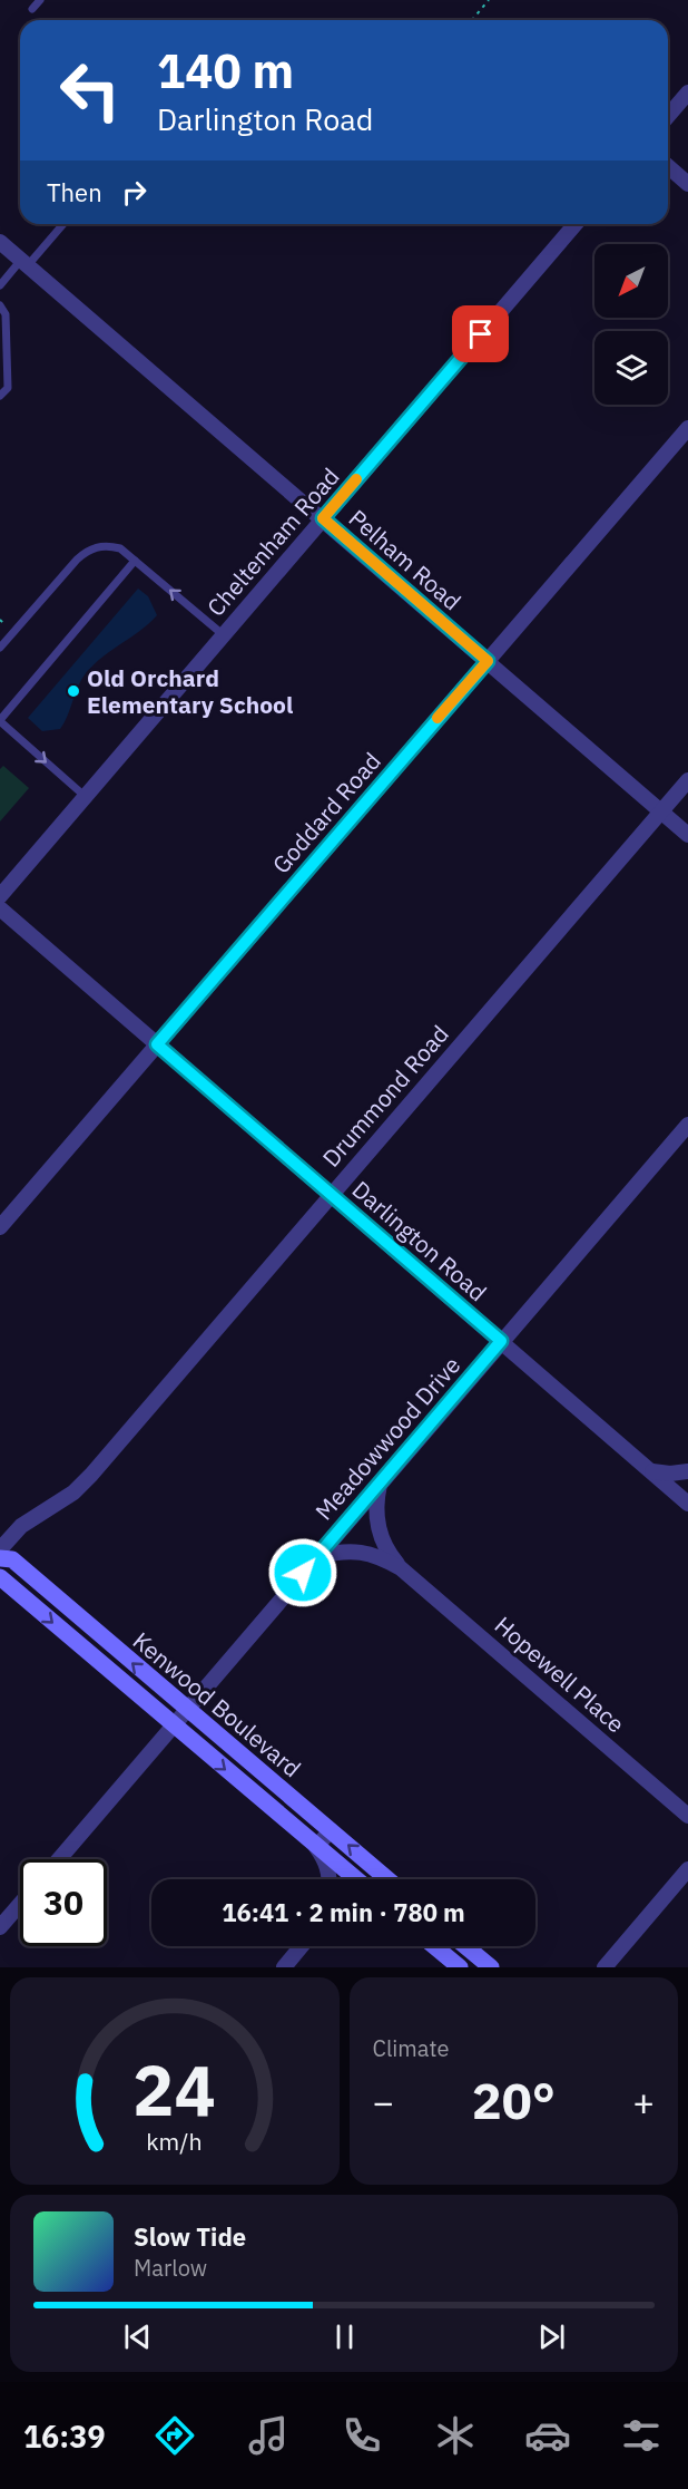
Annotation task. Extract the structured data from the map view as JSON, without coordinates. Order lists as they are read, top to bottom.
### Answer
{
  "streets": {
    "street": [
      "Cheltenham Road",
      "Pelham Road",
      "Goddard Road",
      "Drummond Road",
      "Darlington Road",
      "Meadowwood Drive",
      "Hopewell Place",
      "Kenwood Boulevard"
    ]
  },
  "crossings": [
    ["Cheltenham Road", "Pelham Road"],
    ["Pelham Road", "Goddard Road"],
    ["Pelham Road", "Drummond Road"],
    ["Goddard Road", "Darlington Road"],
    ["Drummond Road", "Darlington Road"],
    ["Darlington Road", "Meadowwood Drive"],
    ["Meadowwood Drive", "Hopewell Place"],
    ["Meadowwood Drive", "Kenwood Boulevard"]
  ],
  "places": ["Old Orchard Elementary School"],
  "north": "bottom left",
  "page": {
    "turn": ["140 m", "Darlington Road"],
    "then": "Then",
    "limit": "30",
    "trip": "16:41 · 2 min · 780 m",
    "tile": "Climate",
    "heat": ["−", "20°", "+"],
    "song": ["Slow Tide", "Marlow"],
    "tabs": "16:39",
    "gauge": ["24", "km/h"]
  }
}
